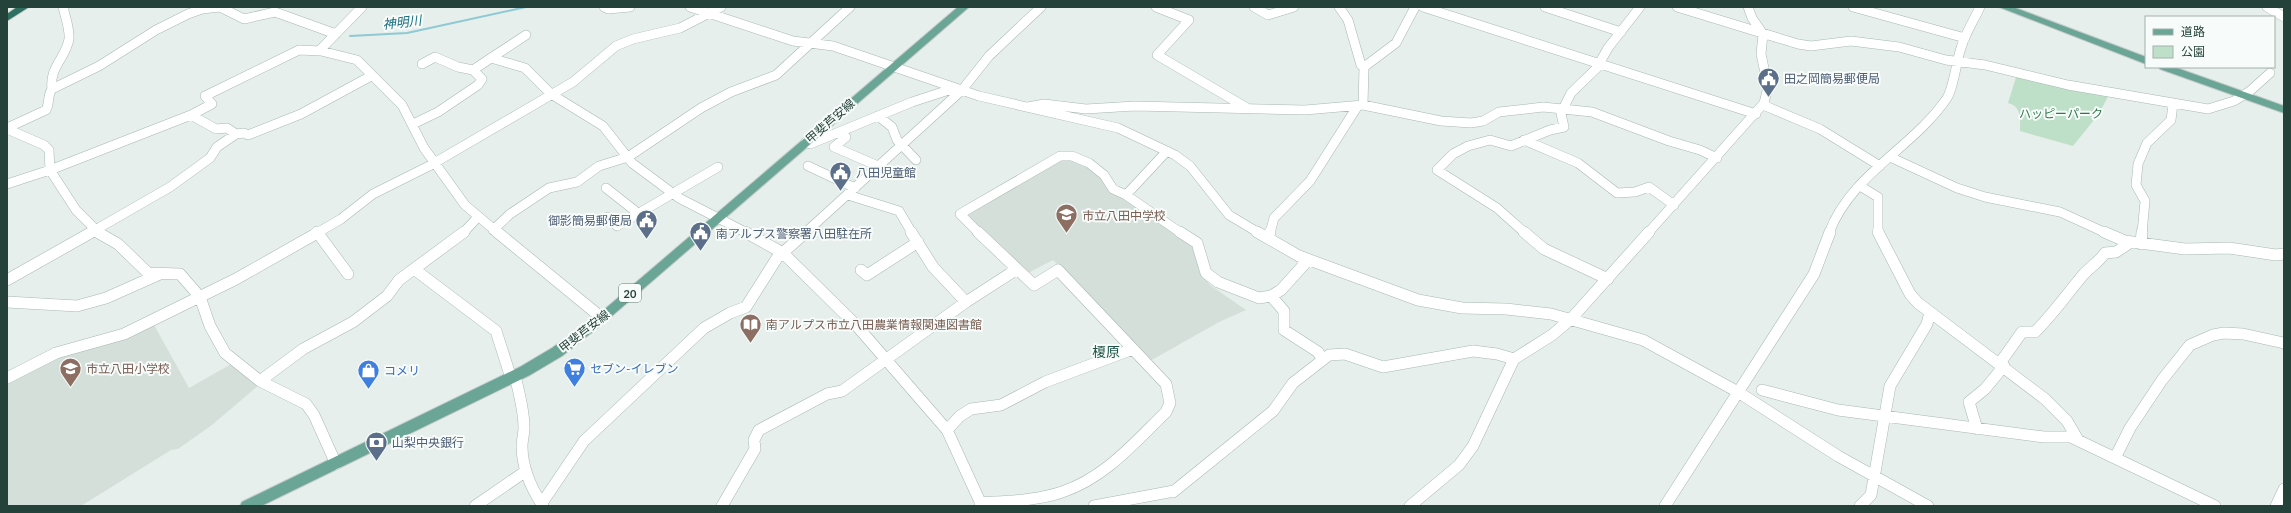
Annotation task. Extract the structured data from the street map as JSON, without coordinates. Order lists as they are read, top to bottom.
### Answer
{
  "streets": {
    "main road": ["甲斐芦安線", "20"]
  },
  "districts": ["榎原"],
  "water": ["神明川"],
  "parks": ["ハッピーパーク"],
  "places": {
    "public building": [
      "田之岡簡易郵便局",
      "八田児童館",
      "御影簡易郵便局",
      "南アルプス警察署八田駐在所"
    ],
    "school or university": ["市立八田中学校", "市立八田小学校"],
    "library": ["南アルプス市立八田農業情報関連図書館"],
    "supermarket": ["セブン-イレブン"],
    "shop": ["コメリ"],
    "bank": ["山梨中央銀行"]
  },
  "legend": ["道路", "公園"]
}
